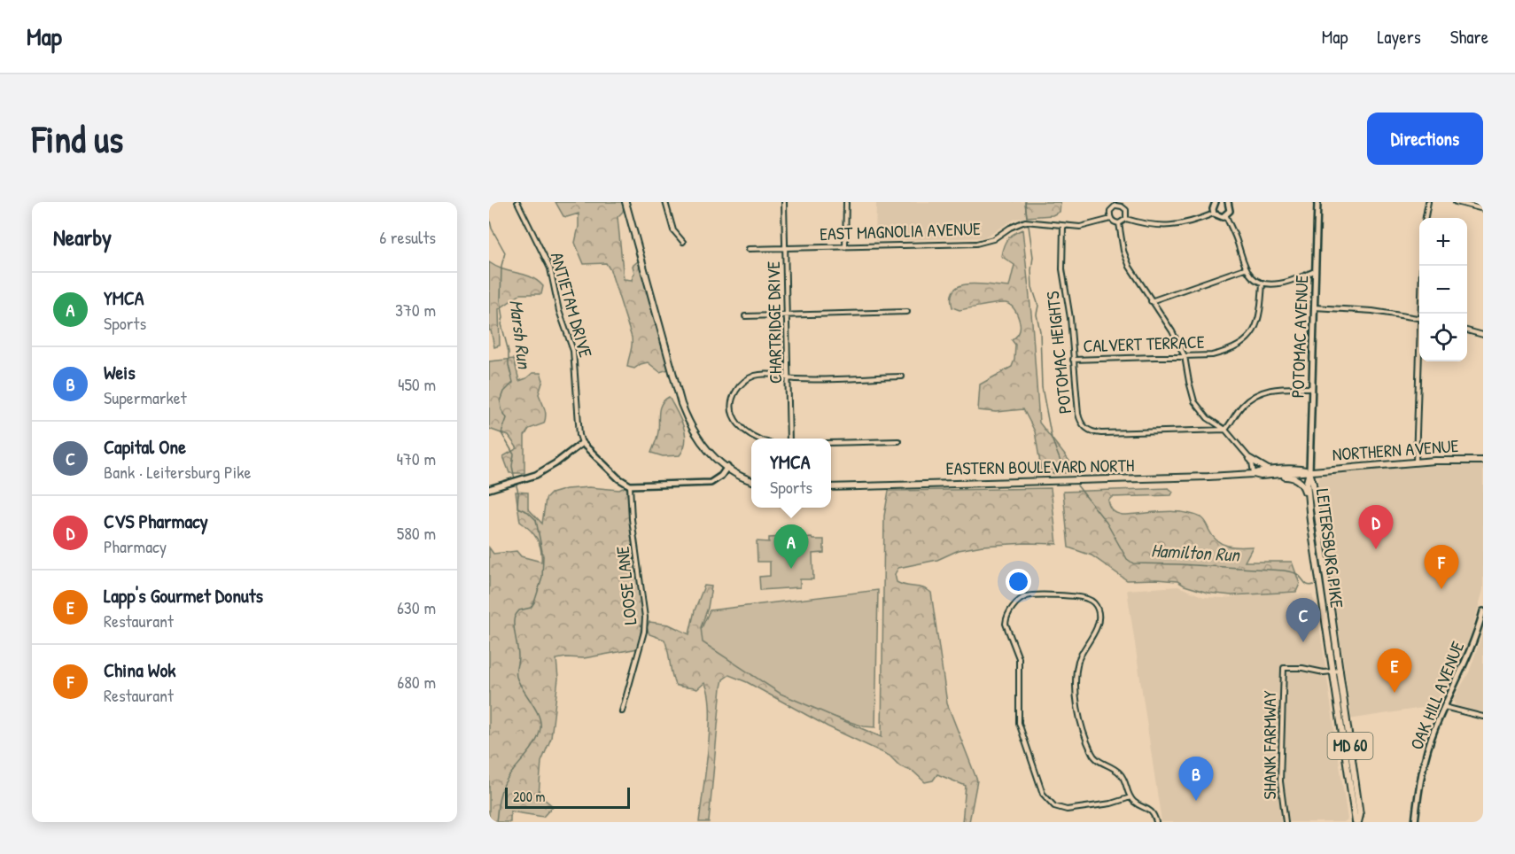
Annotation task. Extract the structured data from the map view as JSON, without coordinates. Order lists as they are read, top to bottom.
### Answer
{
  "streets": {
    "main road": [
      "NORTHERN AVENUE",
      "EASTERN BOULEVARD NORTH",
      "LEITERSBURG PIKE",
      "MD 60"
    ],
    "street": [
      "EAST MAGNOLIA AVENUE",
      "ANTIETAM DRIVE",
      "CHARTRIDGE DRIVE",
      "POTOMAC AVENUE",
      "CALVERT TERRACE",
      "POTOMAC HEIGHTS",
      "LOOSE LANE",
      "OAK HILL AVENUE",
      "SHANK FARMWAY"
    ]
  },
  "crossings": [
    ["EAST MAGNOLIA AVENUE", "CHARTRIDGE DRIVE"],
    ["EAST MAGNOLIA AVENUE", "POTOMAC HEIGHTS"],
    ["POTOMAC AVENUE", "NORTHERN AVENUE"],
    ["POTOMAC AVENUE", "EASTERN BOULEVARD NORTH"],
    ["POTOMAC AVENUE", "LEITERSBURG PIKE"],
    ["CALVERT TERRACE", "POTOMAC HEIGHTS"],
    ["NORTHERN AVENUE", "EASTERN BOULEVARD NORTH"],
    ["NORTHERN AVENUE", "LEITERSBURG PIKE"],
    ["EASTERN BOULEVARD NORTH", "LEITERSBURG PIKE"],
    ["LEITERSBURG PIKE", "SHANK FARMWAY"]
  ],
  "water": ["Marsh Run", "Hamilton Run"],
  "scale_bar": "200 m",
  "page": {
    "header": "Map",
    "nav": ["Map", "Layers", "Share"],
    "buttons": "Directions",
    "title": "Find us",
    "heading": ["Nearby", "6 results"],
    "map_buttons": ["+", "−"],
    "list": [
      {
        "mark": "A",
        "name": "YMCA",
        "note": "Sports",
        "value": "370 m"
      },
      {
        "mark": "B",
        "name": "Weis",
        "note": "Supermarket",
        "value": "450 m"
      },
      {
        "mark": "C",
        "name": "Capital One",
        "note": "Bank · Leitersburg Pike",
        "value": "470 m"
      },
      {
        "mark": "D",
        "name": "CVS Pharmacy",
        "note": "Pharmacy",
        "value": "580 m"
      },
      {
        "mark": "E",
        "name": "Lapp's Gourmet Donuts",
        "note": "Restaurant",
        "value": "630 m"
      },
      {
        "mark": "F",
        "name": "China Wok",
        "note": "Restaurant",
        "value": "680 m"
      }
    ],
    "popup": ["YMCA", "Sports"],
    "pins": [
      "D",
      "A",
      "F",
      "C",
      "E",
      "B"
    ],
    "scale": "200 m"
  }
}
